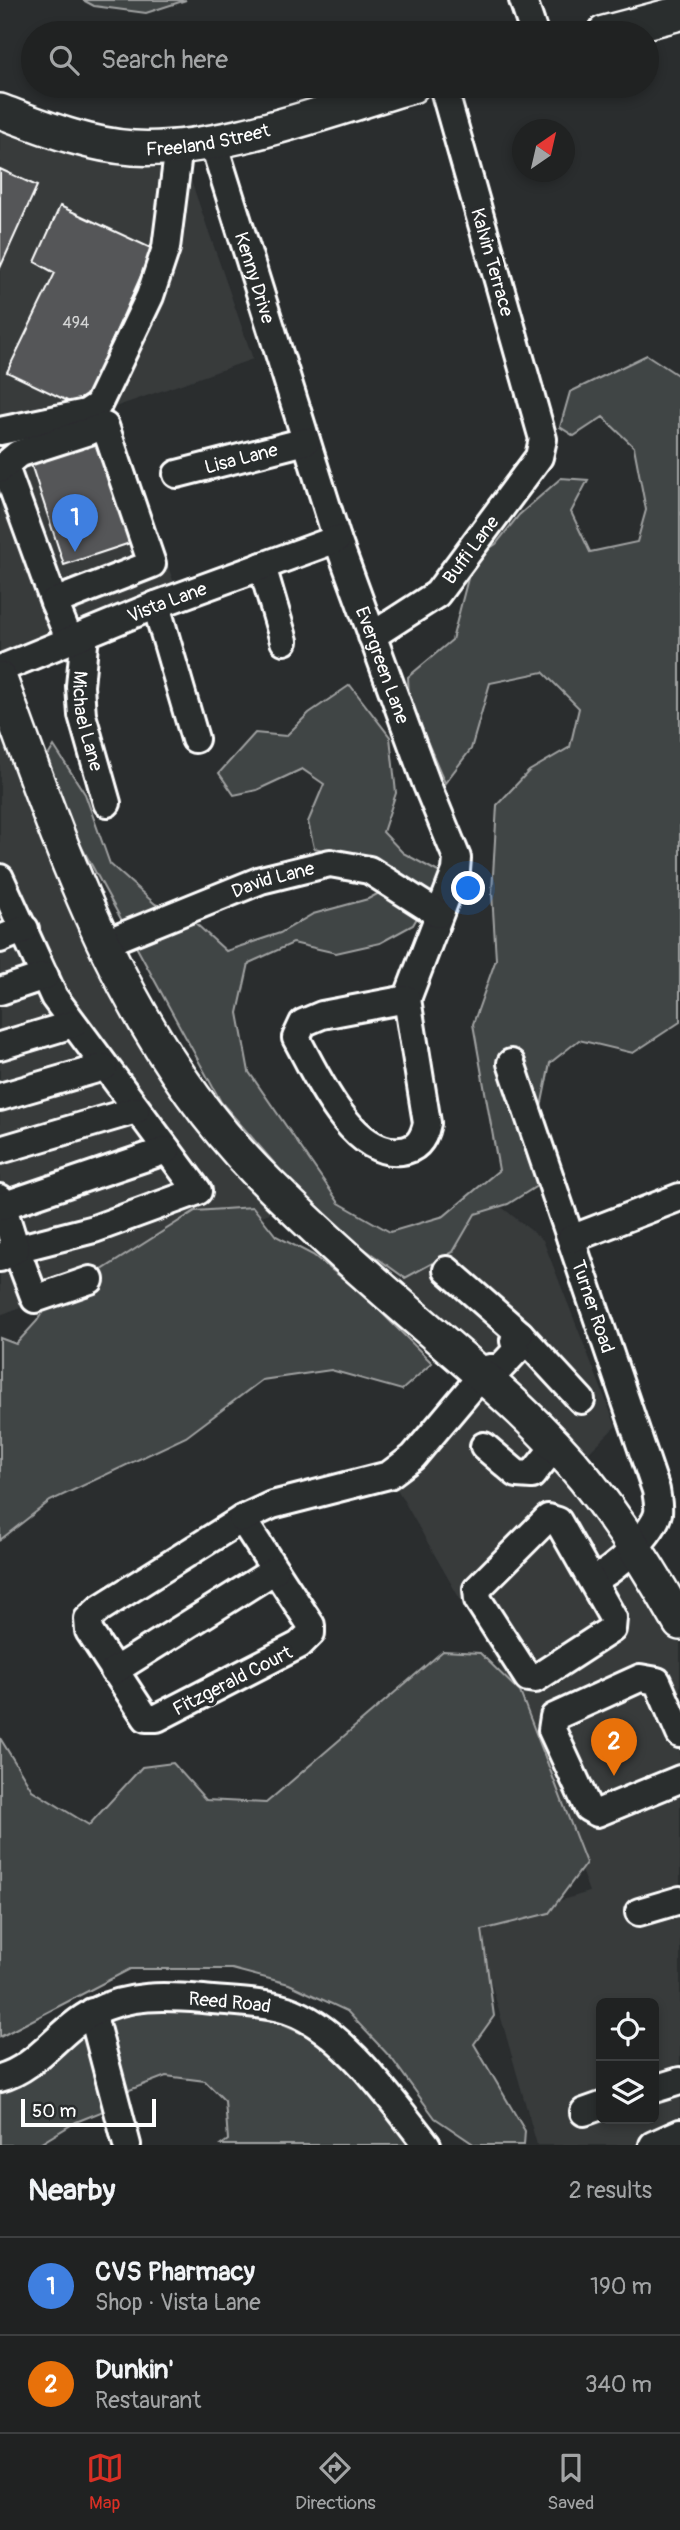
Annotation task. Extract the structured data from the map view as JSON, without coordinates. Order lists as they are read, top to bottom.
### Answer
{
  "streets": {
    "main road": ["Freeland Street"],
    "street": [
      "Kalvin Terrace",
      "Kenny Drive",
      "Lisa Lane",
      "Buffi Lane",
      "Vista Lane",
      "Evergreen Lane",
      "Michael Lane",
      "David Lane",
      "Turner Road",
      "Fitzgerald Court",
      "Reed Road"
    ]
  },
  "crossings": [
    ["Freeland Street", "Kenny Drive"],
    ["Kalvin Terrace", "Buffi Lane"],
    ["Kenny Drive", "Evergreen Lane"],
    ["Lisa Lane", "Evergreen Lane"],
    ["Buffi Lane", "Evergreen Lane"],
    ["Vista Lane", "Evergreen Lane"],
    ["Vista Lane", "Michael Lane"],
    ["Evergreen Lane", "David Lane"]
  ],
  "house_numbers": ["494"],
  "scale_bar": "50 m",
  "north": "top right",
  "page": {
    "search": "Search here",
    "pins": ["1", "2"],
    "scale": "50 m",
    "heading": ["Nearby", "2 results"],
    "list": [
      {
        "mark": "1",
        "name": "CVS Pharmacy",
        "note": "Shop · Vista Lane",
        "value": "190 m"
      },
      {
        "mark": "2",
        "name": "Dunkin'",
        "note": "Restaurant",
        "value": "340 m"
      }
    ],
    "nav": ["Map", "Directions", "Saved"]
  }
}
